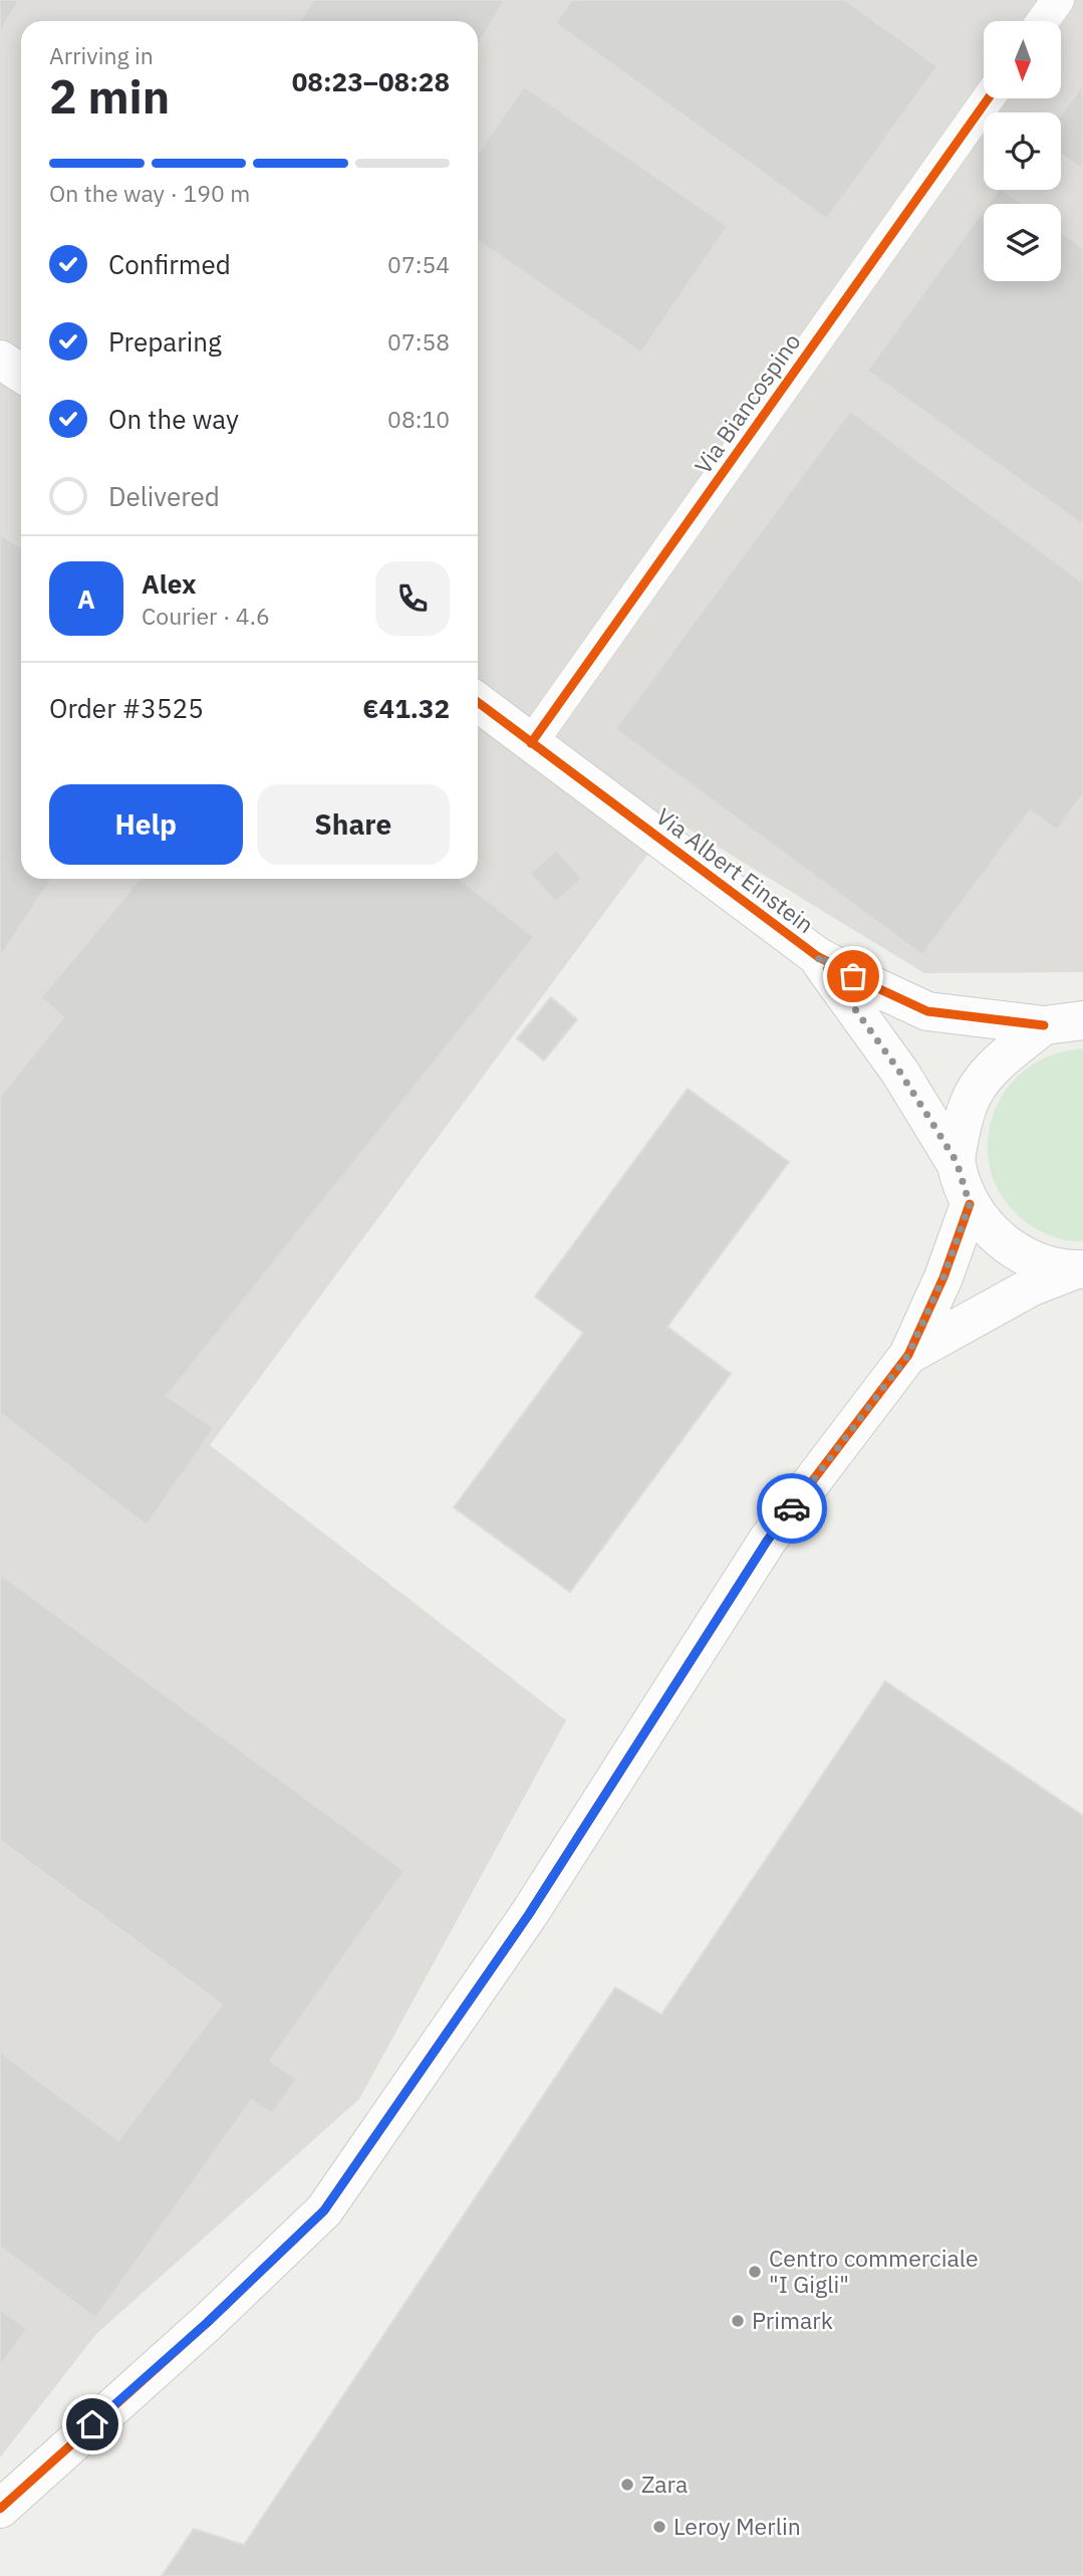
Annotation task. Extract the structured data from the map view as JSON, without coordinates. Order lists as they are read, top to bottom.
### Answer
{
  "streets": {
    "street": ["Via Biancospino", "Via Albert Einstein"]
  },
  "crossings": [
    ["Via Biancospino", "Via Albert Einstein"]
  ],
  "places": [
    "Centro commerciale \"I Gigli\"",
    "Primark",
    "Zara",
    "Leroy Merlin"
  ],
  "north": "bottom",
  "page": {
    "heading": ["2 min", "Arriving in", "08:23–08:28"],
    "panel": [
      "Alex",
      "Courier · 4.6",
      "Order #3525",
      "€41.32"
    ],
    "bar": "On the way · 190 m",
    "list": [
      ["Confirmed", "07:54"],
      ["Preparing", "07:58"],
      ["On the way", "08:10"],
      "Delivered"
    ],
    "round": "A",
    "buttons": ["Help", "Share"]
  }
}
